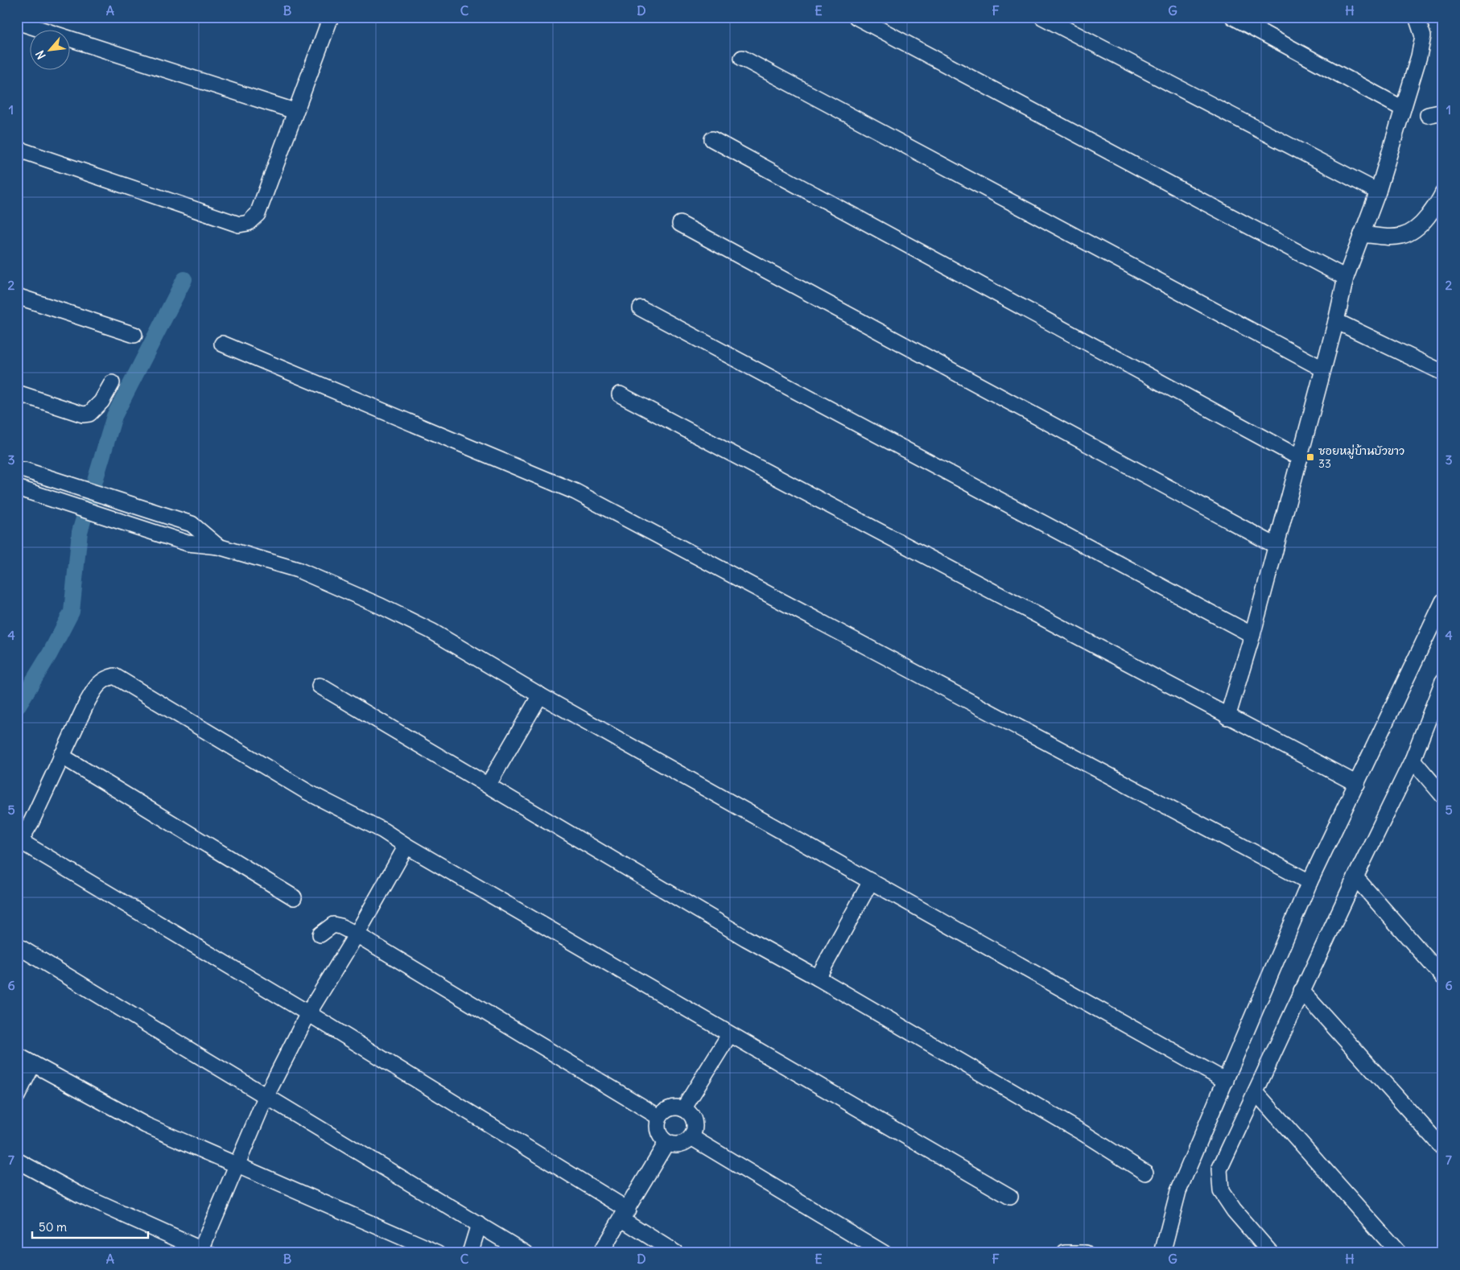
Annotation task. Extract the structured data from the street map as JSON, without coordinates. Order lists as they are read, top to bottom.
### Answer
{
  "places": {
    "transit": ["ซอยหมู่บ้านบัวขาว 33"]
  },
  "scale_bar": "50 m",
  "north": "bottom left",
  "grid": {
    "columns": [
      "A",
      "B",
      "C",
      "D",
      "E",
      "F",
      "G",
      "H"
    ],
    "rows": [
      "1",
      "2",
      "3",
      "4",
      "5",
      "6",
      "7"
    ]
  }
}
